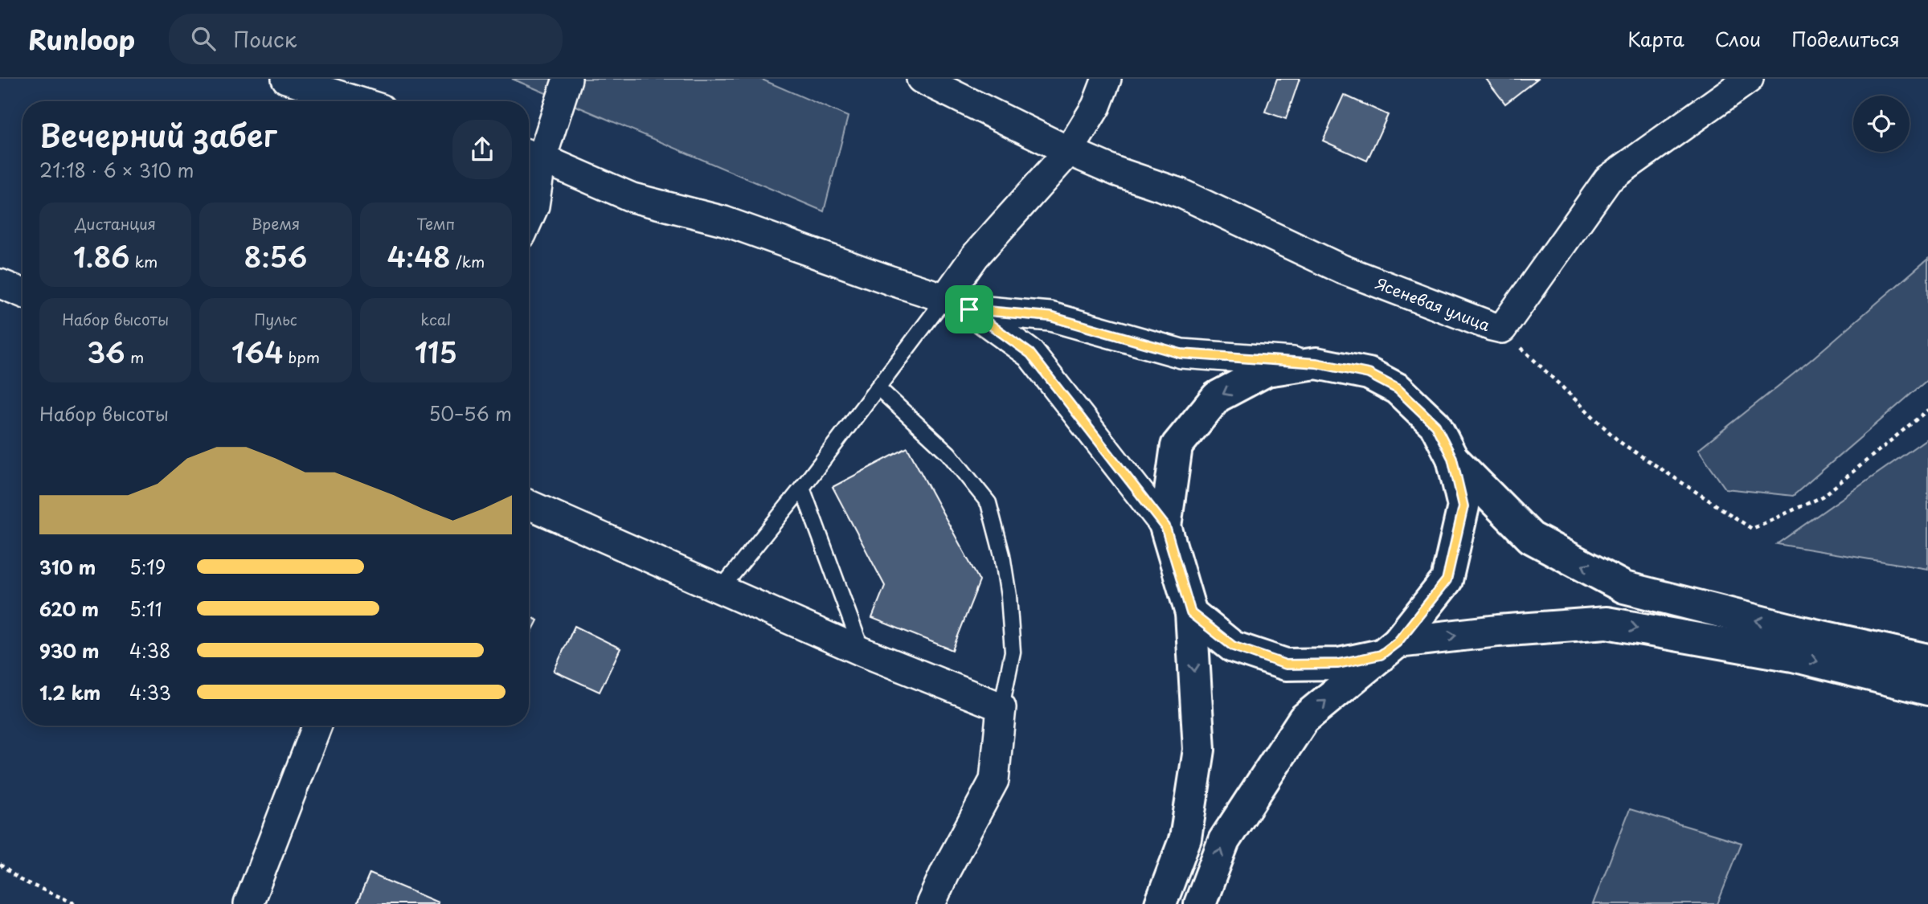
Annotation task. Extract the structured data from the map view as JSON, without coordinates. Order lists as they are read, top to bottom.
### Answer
{
  "streets": {
    "street": ["Ясеневая улица"]
  },
  "page": {
    "header": "Runloop",
    "search": "Поиск",
    "nav": ["Карта", "Слои", "Поделиться"],
    "heading": ["Вечерний забег", "21:18 · 6 × 310 m"],
    "stats": [
      ["Дистанция", "1.86 km"],
      ["Время", "8:56"],
      ["Темп", "4:48 /km"],
      ["Набор высоты", "36 m"],
      ["Пульс", "164 bpm"],
      ["kcal", "115"]
    ],
    "chart": ["Набор высоты", "50–56 m"],
    "list": [
      {
        "name": "310 m",
        "note": "5:19"
      },
      {
        "name": "620 m",
        "note": "5:11"
      },
      {
        "name": "930 m",
        "note": "4:38"
      },
      {
        "name": "1.2 km",
        "note": "4:33"
      }
    ]
  }
}
